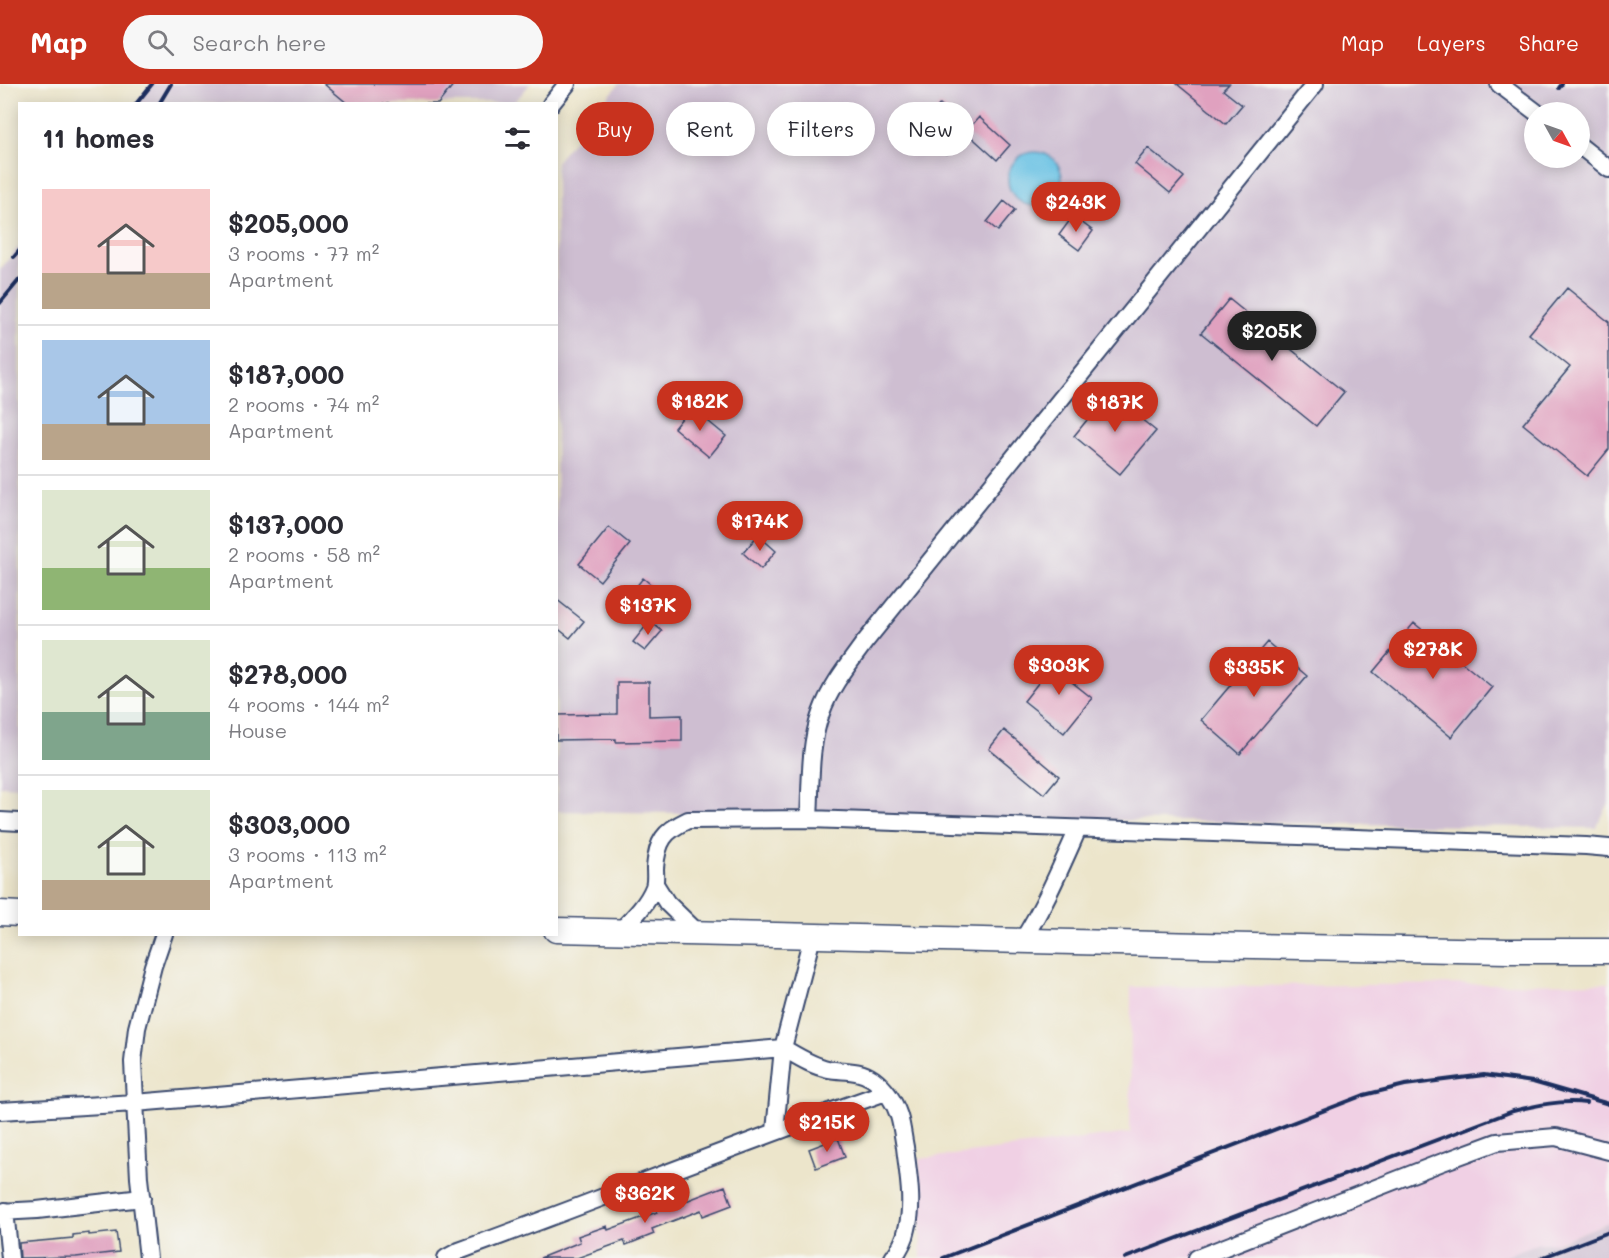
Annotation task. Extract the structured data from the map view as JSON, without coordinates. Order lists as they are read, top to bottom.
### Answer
{
  "north": "bottom right",
  "page": {
    "header": "Map",
    "search": "Search here",
    "nav": ["Map", "Layers", "Share"],
    "chip": [
      "Buy",
      "Rent",
      "Filters",
      "New"
    ],
    "heading": "11 homes",
    "list": [
      {
        "name": "$205,000",
        "note": "3 rooms · 77 m² · Apartment"
      },
      {
        "name": "$187,000",
        "note": "2 rooms · 74 m² · Apartment"
      },
      {
        "name": "$137,000",
        "note": "2 rooms · 58 m² · Apartment"
      },
      {
        "name": "$278,000",
        "note": "4 rooms · 144 m² · House"
      },
      {
        "name": "$303,000",
        "note": "3 rooms · 113 m² · Apartment"
      }
    ],
    "price": [
      "$243K",
      "$205K",
      "$182K",
      "$187K",
      "$174K",
      "$137K",
      "$278K",
      "$303K",
      "$335K",
      "$215K",
      "$362K"
    ]
  }
}
